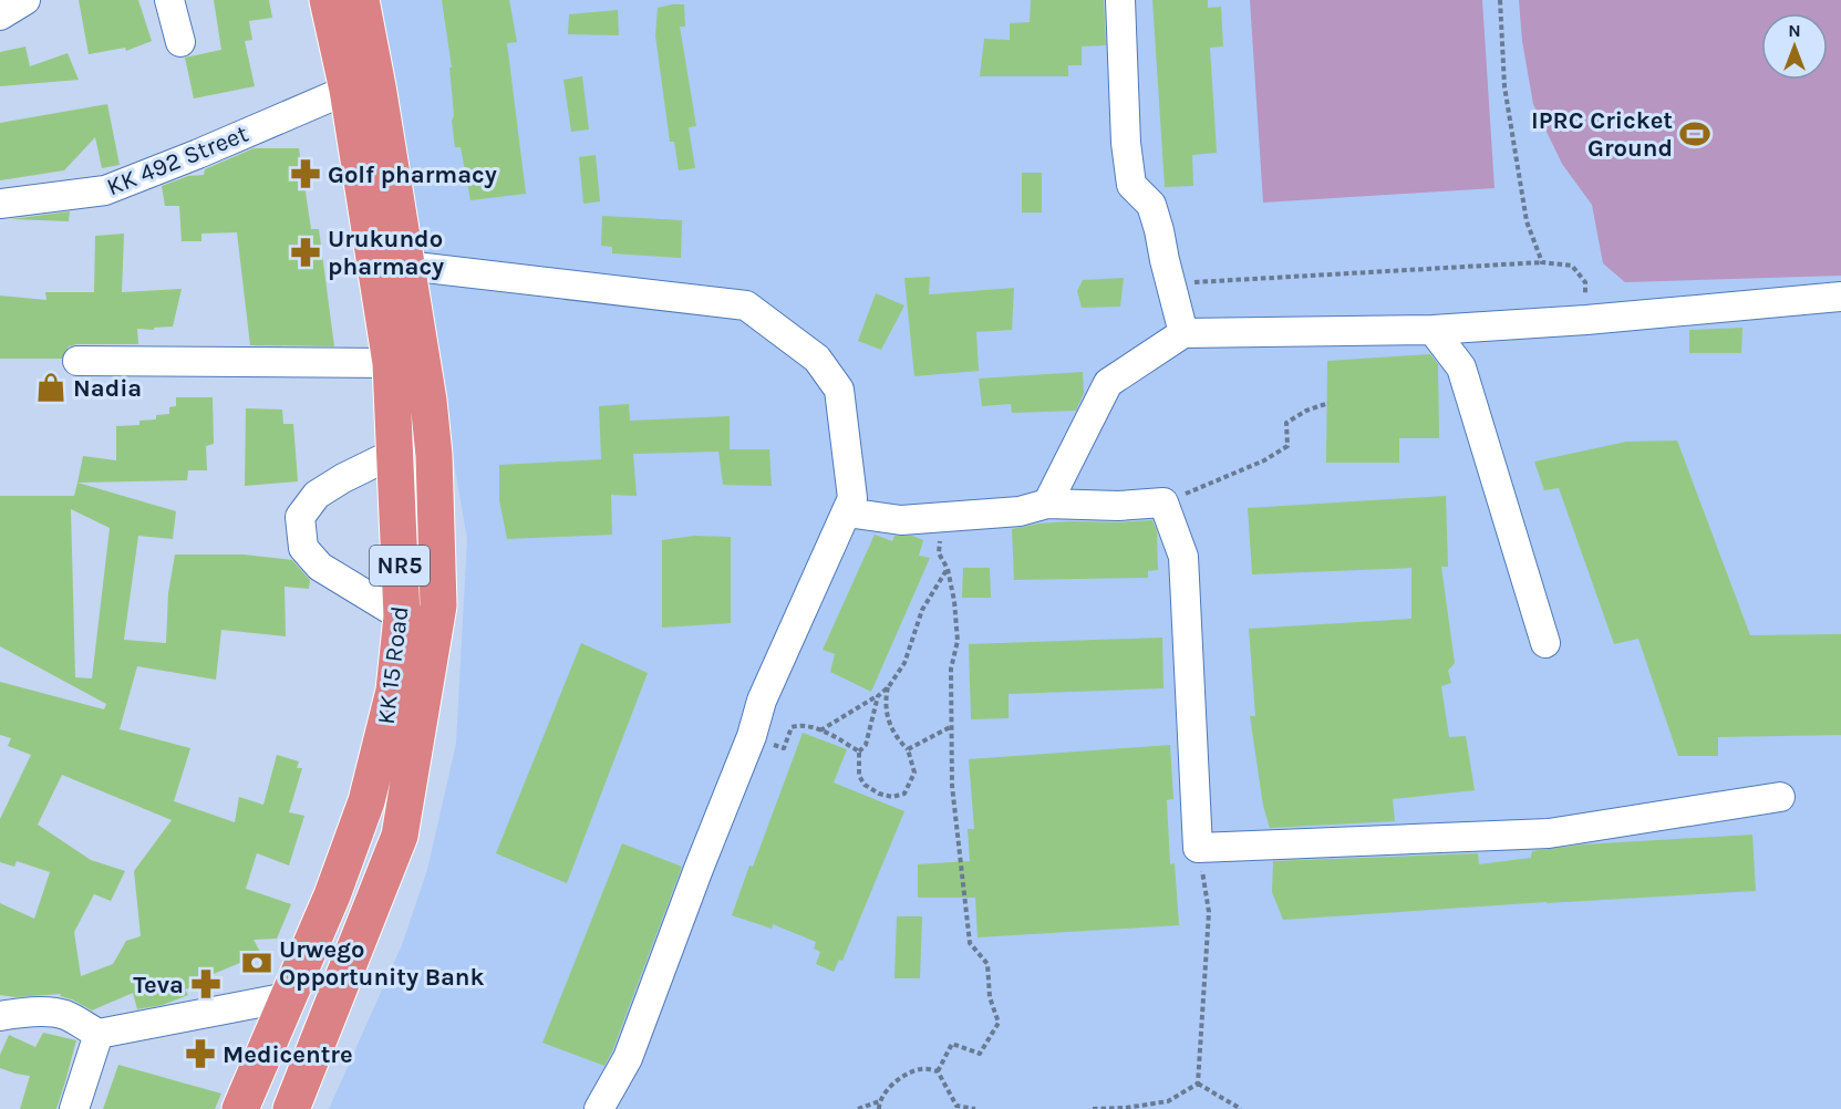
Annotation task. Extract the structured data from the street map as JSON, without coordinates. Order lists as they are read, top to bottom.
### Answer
{
  "streets": {
    "highway": ["NR5", "KK 15 Road"],
    "street": ["KK 492 Street"]
  },
  "crossings": [
    ["KK 492 Street", "KK 15 Road"]
  ],
  "places": {
    "sports": ["IPRC Cricket Ground"],
    "pharmacy": [
      "Golf pharmacy",
      "Urukundo pharmacy",
      "Teva",
      "Medicentre"
    ],
    "shop": ["Nadia"],
    "bank": ["Urwego Opportunity Bank"]
  },
  "north": "top"
}
